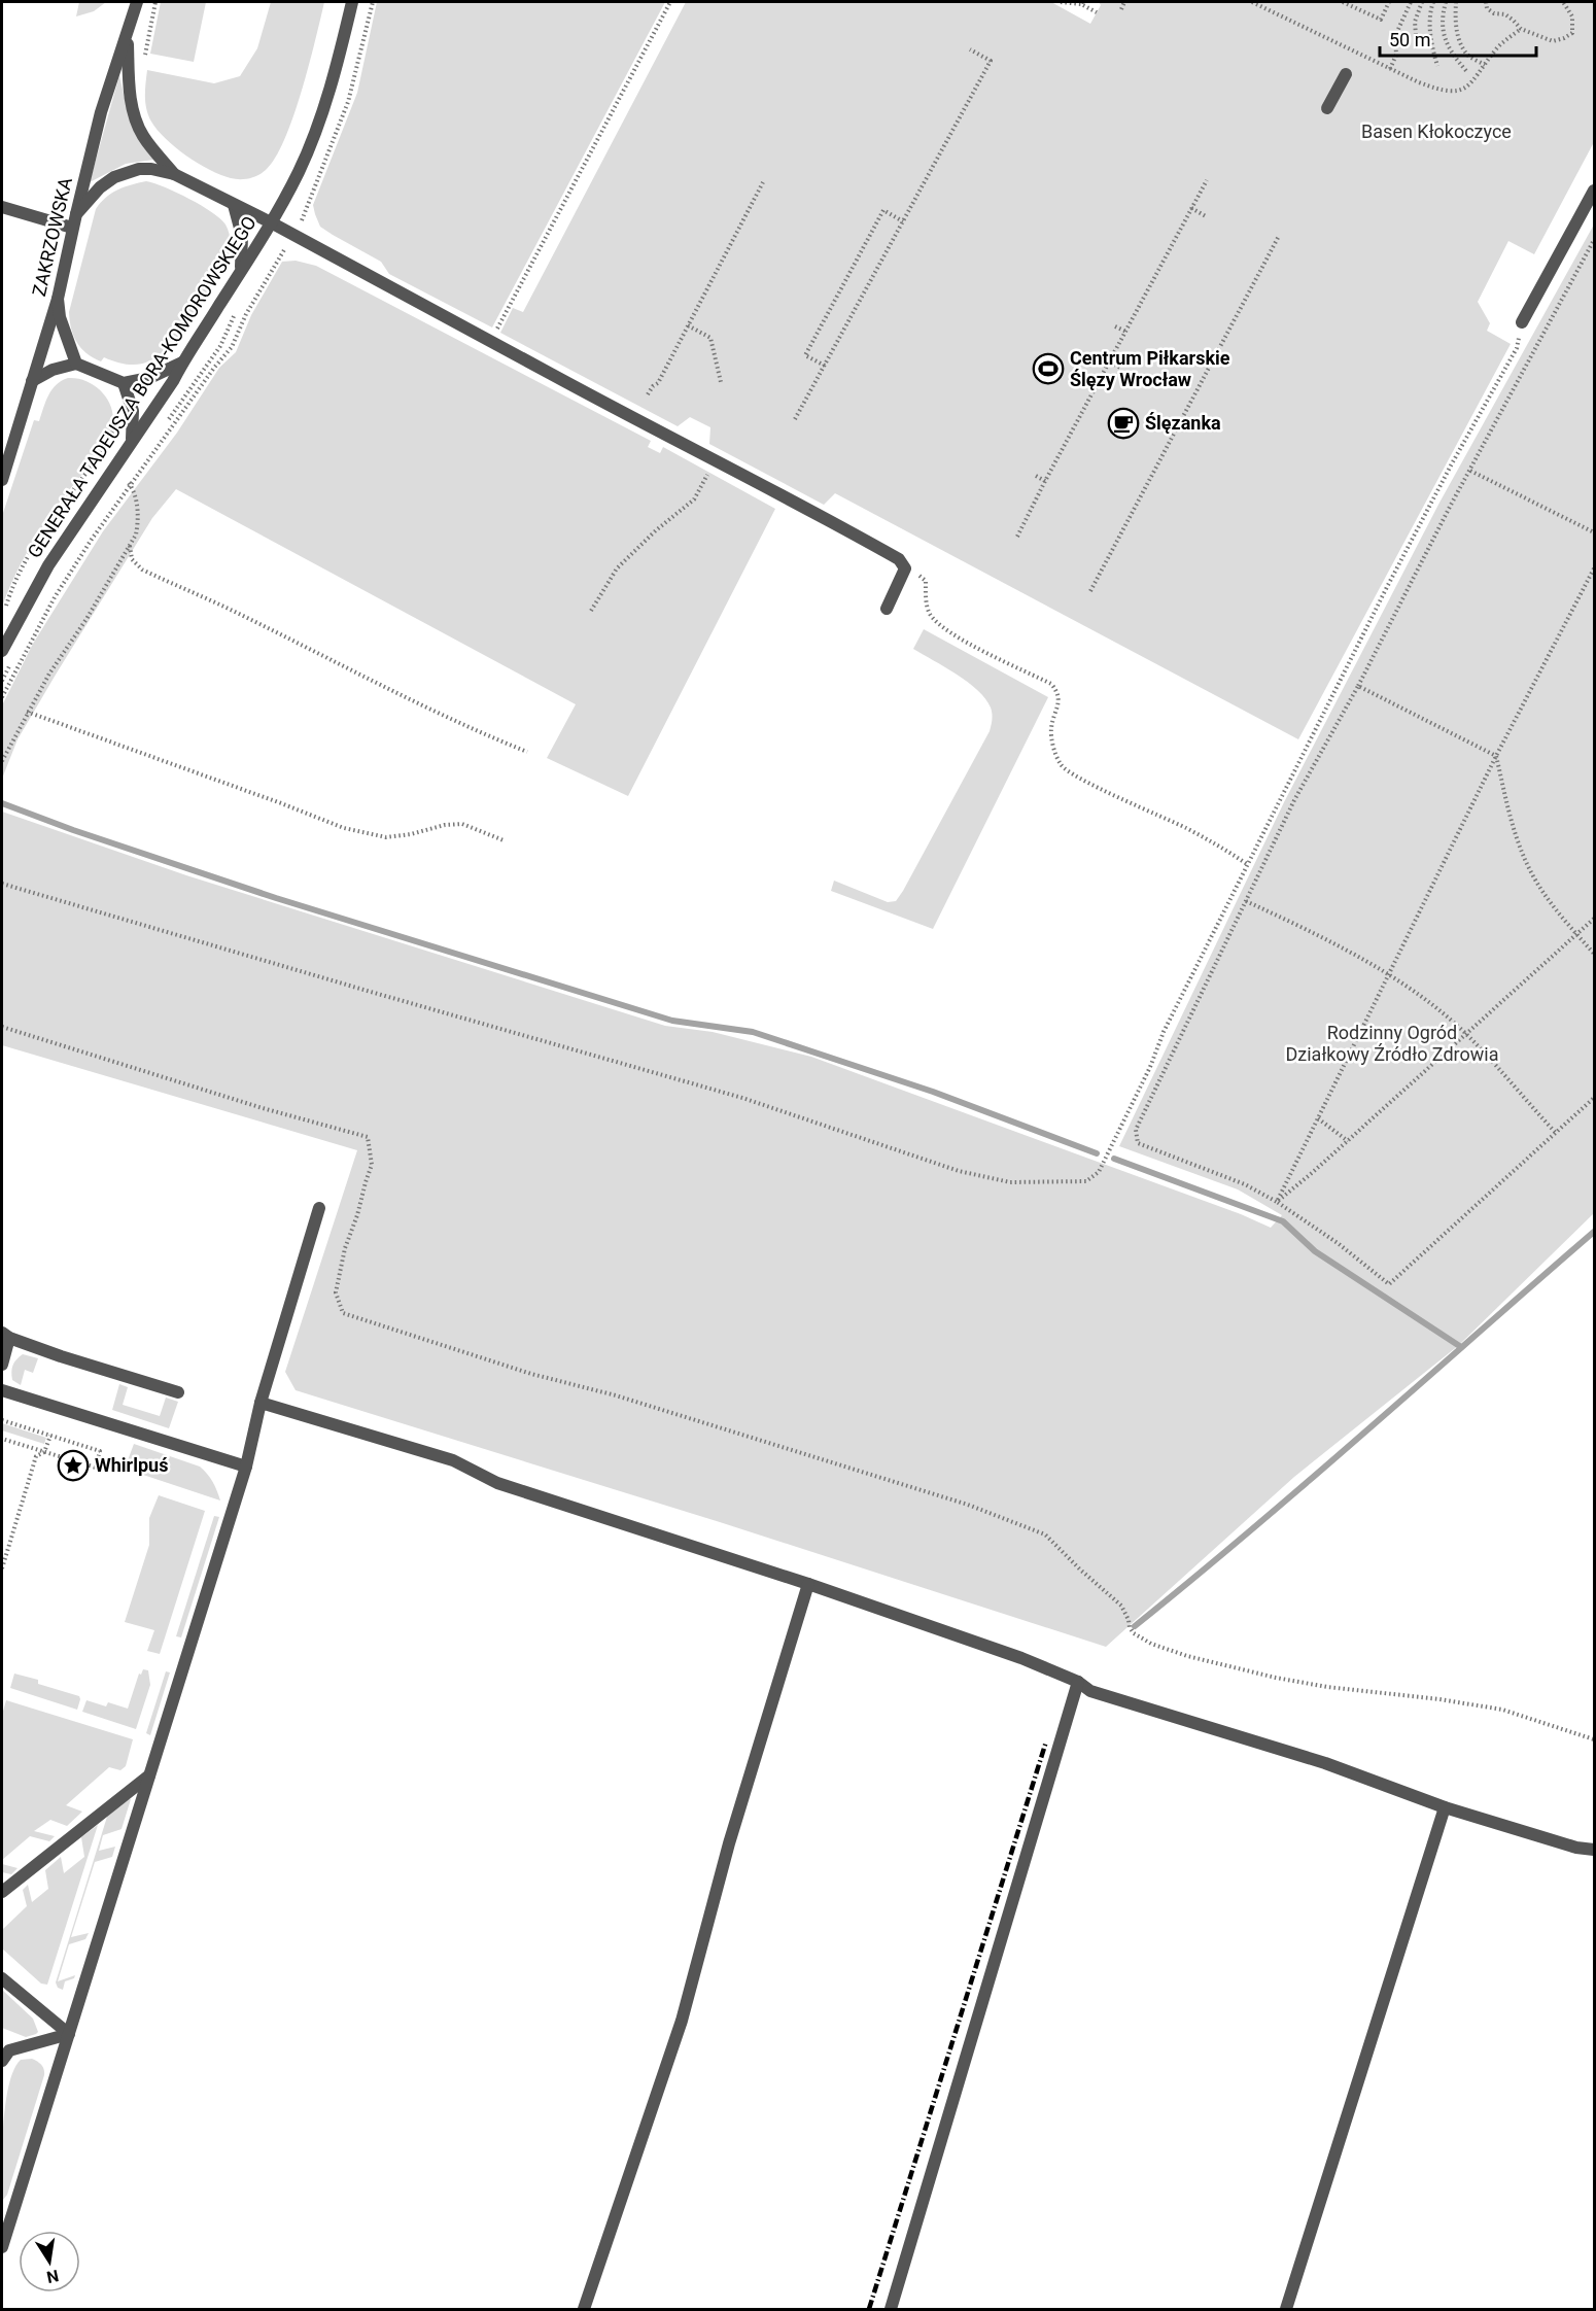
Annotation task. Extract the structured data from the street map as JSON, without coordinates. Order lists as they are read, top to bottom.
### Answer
{
  "streets": {
    "street": ["ZAKRZOWSKA", "GENERAŁA TADEUSZA BORA-KOMOROWSKIEGO"]
  },
  "crossings": [
    ["ZAKRZOWSKA", "GENERAŁA TADEUSZA BORA-KOMOROWSKIEGO"]
  ],
  "parks": ["Basen Kłokoczyce", "Rodzinny Ogród Działkowy Źródło Zdrowia"],
  "places": {
    "sports": ["Centrum Piłkarskie Ślęzy Wrocław"],
    "cafe": ["Ślęzanka"],
    "place": ["Whirlpuś"]
  },
  "scale_bar": "50 m",
  "north": "bottom"
}
